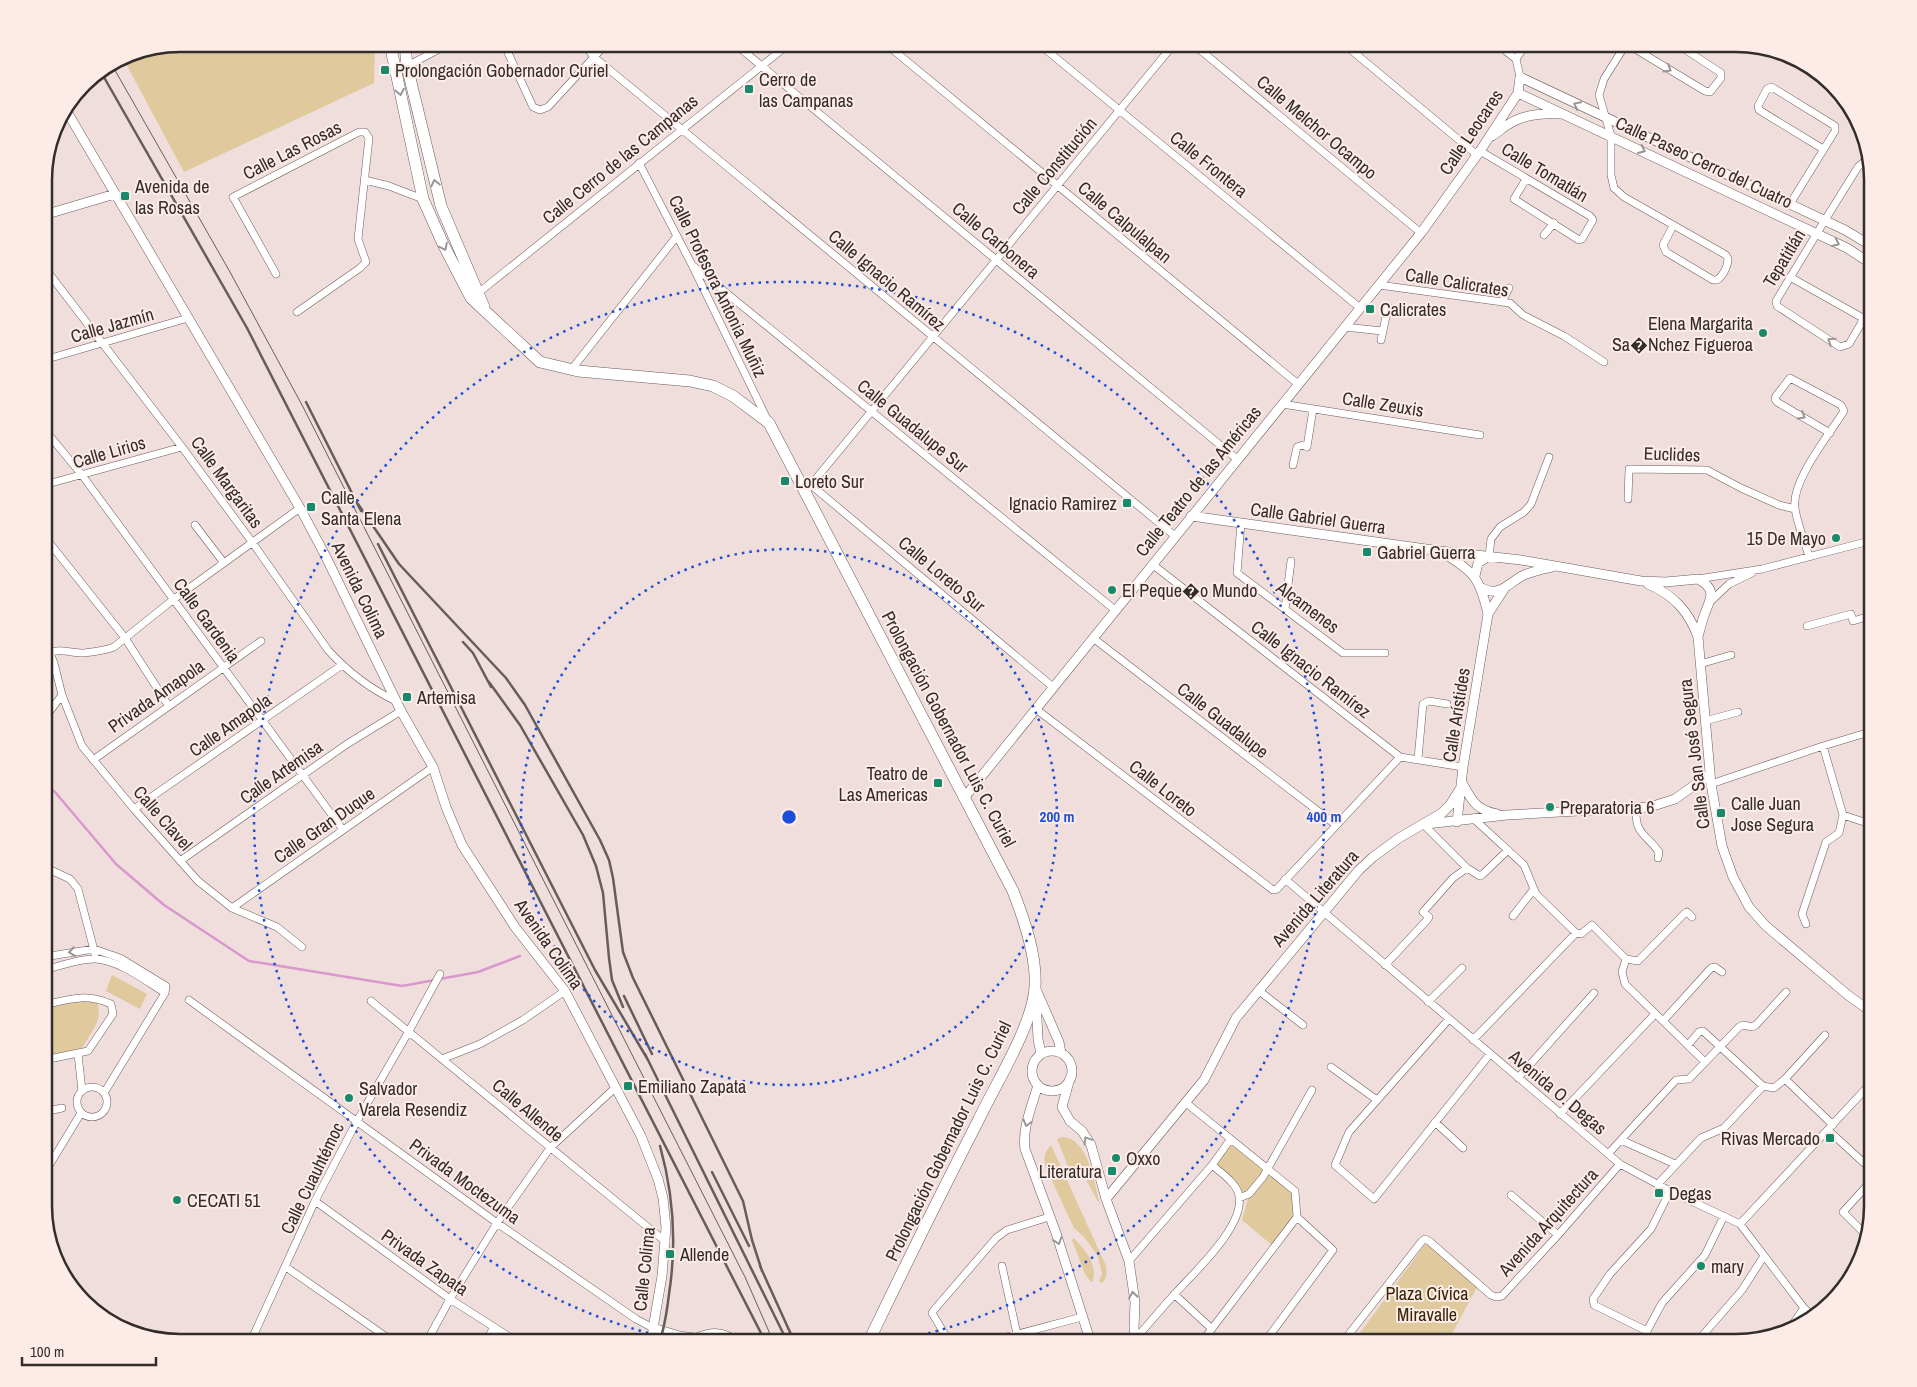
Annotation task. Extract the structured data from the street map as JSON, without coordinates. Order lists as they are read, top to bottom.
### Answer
{
  "streets": {
    "main road": ["Prolongación Gobernador Luis C. Curiel"],
    "street": [
      "Calle Melchor Ocampo",
      "Calle Leocares",
      "Calle Las Rosas",
      "Calle Cerro de las Campanas",
      "Calle Paseo Cerro del Cuatro",
      "Calle Frontera",
      "Calle Constitución",
      "Calle Tomatlán",
      "Calle Calpulalpan",
      "Calle Carbonera",
      "Tepatitlán",
      "Calle Ignacio Ramírez",
      "Calle Calicrates",
      "Calle Profesora Antonia Muñiz",
      "Calle Jazmín",
      "Calle Zeuxis",
      "Calle Guadalupe Sur",
      "Calle Lirios",
      "Euclides",
      "Calle Teatro de las Américas",
      "Calle Margaritas",
      "Calle Gabriel Guerra",
      "Calle Loreto Sur",
      "Avenida Colima",
      "Alcamenes",
      "Calle Gardenia",
      "Privada Amapola",
      "Calle Arístides",
      "Calle Guadalupe",
      "Calle Amapola",
      "Calle San José Segura",
      "Calle Artemisa",
      "Calle Loreto",
      "Calle Clavel",
      "Calle Gran Duque",
      "Avenida Literatura",
      "Avenida O. Degas",
      "Calle Allende",
      "Calle Cuauhtémoc",
      "Privada Moctezuma",
      "Avenida Arquitectura",
      "Privada Zapata",
      "Calle Colima"
    ]
  },
  "crossings": [
    ["Calle Melchor Ocampo", "Calle Leocares"],
    ["Calle Melchor Ocampo", "Calle Teatro de las Américas"],
    ["Calle Leocares", "Calle Paseo Cerro del Cuatro"],
    ["Calle Leocares", "Calle Tomatlán"],
    ["Calle Leocares", "Calle Teatro de las Américas"],
    ["Calle Cerro de las Campanas", "Calle Carbonera"],
    ["Calle Cerro de las Campanas", "Calle Ignacio Ramírez"],
    ["Calle Cerro de las Campanas", "Calle Profesora Antonia Muñiz"],
    ["Calle Cerro de las Campanas", "Prolongación Gobernador Luis C. Curiel"],
    ["Calle Paseo Cerro del Cuatro", "Tepatitlán"],
    ["Calle Frontera", "Calle Constitución"],
    ["Calle Frontera", "Calle Teatro de las Américas"],
    ["Calle Constitución", "Calle Calpulalpan"],
    ["Calle Constitución", "Calle Carbonera"],
    ["Calle Constitución", "Calle Ignacio Ramírez"],
    ["Calle Constitución", "Calle Guadalupe Sur"],
    ["Calle Constitución", "Calle Loreto Sur"],
    ["Calle Constitución", "Prolongación Gobernador Luis C. Curiel"],
    ["Calle Calpulalpan", "Calle Teatro de las Américas"],
    ["Calle Carbonera", "Calle Teatro de las Américas"],
    ["Calle Ignacio Ramírez", "Calle Teatro de las Américas"],
    ["Calle Calicrates", "Calle Teatro de las Américas"],
    ["Calle Profesora Antonia Muñiz", "Calle Guadalupe Sur"],
    ["Calle Profesora Antonia Muñiz", "Prolongación Gobernador Luis C. Curiel"],
    ["Calle Jazmín", "Calle Margaritas"],
    ["Calle Jazmín", "Avenida Colima"],
    ["Calle Zeuxis", "Calle Teatro de las Américas"],
    ["Calle Guadalupe Sur", "Calle Teatro de las Américas"],
    ["Calle Lirios", "Calle Margaritas"],
    ["Calle Lirios", "Calle Gardenia"],
    ["Calle Teatro de las Américas", "Calle Gabriel Guerra"],
    ["Calle Teatro de las Américas", "Calle Loreto Sur"],
    ["Calle Teatro de las Américas", "Calle Guadalupe"],
    ["Calle Teatro de las Américas", "Prolongación Gobernador Luis C. Curiel"],
    ["Calle Teatro de las Américas", "Calle Loreto"],
    ["Calle Margaritas", "Avenida Colima"],
    ["Calle Margaritas", "Calle Amapola"],
    ["Calle Gabriel Guerra", "Alcamenes"],
    ["Calle Gabriel Guerra", "Calle Arístides"],
    ["Calle Gabriel Guerra", "Calle San José Segura"],
    ["Calle Loreto Sur", "Prolongación Gobernador Luis C. Curiel"],
    ["Avenida Colima", "Calle Artemisa"],
    ["Avenida Colima", "Calle Gran Duque"],
    ["Avenida Colima", "Calle Colima"],
    ["Calle Gardenia", "Privada Amapola"],
    ["Calle Gardenia", "Calle Amapola"],
    ["Calle Gardenia", "Calle Artemisa"],
    ["Calle Gardenia", "Calle Gran Duque"],
    ["Privada Amapola", "Calle Clavel"],
    ["Calle Arístides", "Avenida Literatura"],
    ["Calle Amapola", "Calle Clavel"],
    ["Calle Artemisa", "Calle Clavel"],
    ["Calle Loreto", "Avenida O. Degas"],
    ["Calle Clavel", "Calle Gran Duque"],
    ["Avenida Literatura", "Avenida O. Degas"],
    ["Avenida O. Degas", "Avenida Arquitectura"],
    ["Calle Allende", "Calle Cuauhtémoc"],
    ["Calle Allende", "Calle Colima"],
    ["Calle Cuauhtémoc", "Privada Moctezuma"],
    ["Calle Cuauhtémoc", "Privada Zapata"],
    ["Privada Moctezuma", "Calle Colima"]
  ],
  "parks": ["Plaza Cívica Miravalle"],
  "places": {
    "transit": [
      "Prolongación Gobernador Curiel",
      "Cerro de las Campanas",
      "Avenida de las Rosas",
      "Calicrates",
      "Loreto Sur",
      "Ignacio Ramirez",
      "Calle Santa Elena",
      "Gabriel Guerra",
      "Artemisa",
      "Teatro de Las Americas",
      "Calle Juan Jose Segura",
      "Emiliano Zapata",
      "Rivas Mercado",
      "Literatura",
      "Degas",
      "Allende"
    ],
    "other": [
      "Elena Margarita Sa�Nchez Figueroa",
      "15 De Mayo",
      "El Peque�o Mundo",
      "Preparatoria 6",
      "Salvador Varela Resendiz",
      "Oxxo",
      "CECATI 51",
      "mary"
    ]
  },
  "scale_bar": "100 m",
  "rings": ["200 m", "400 m"]
}
